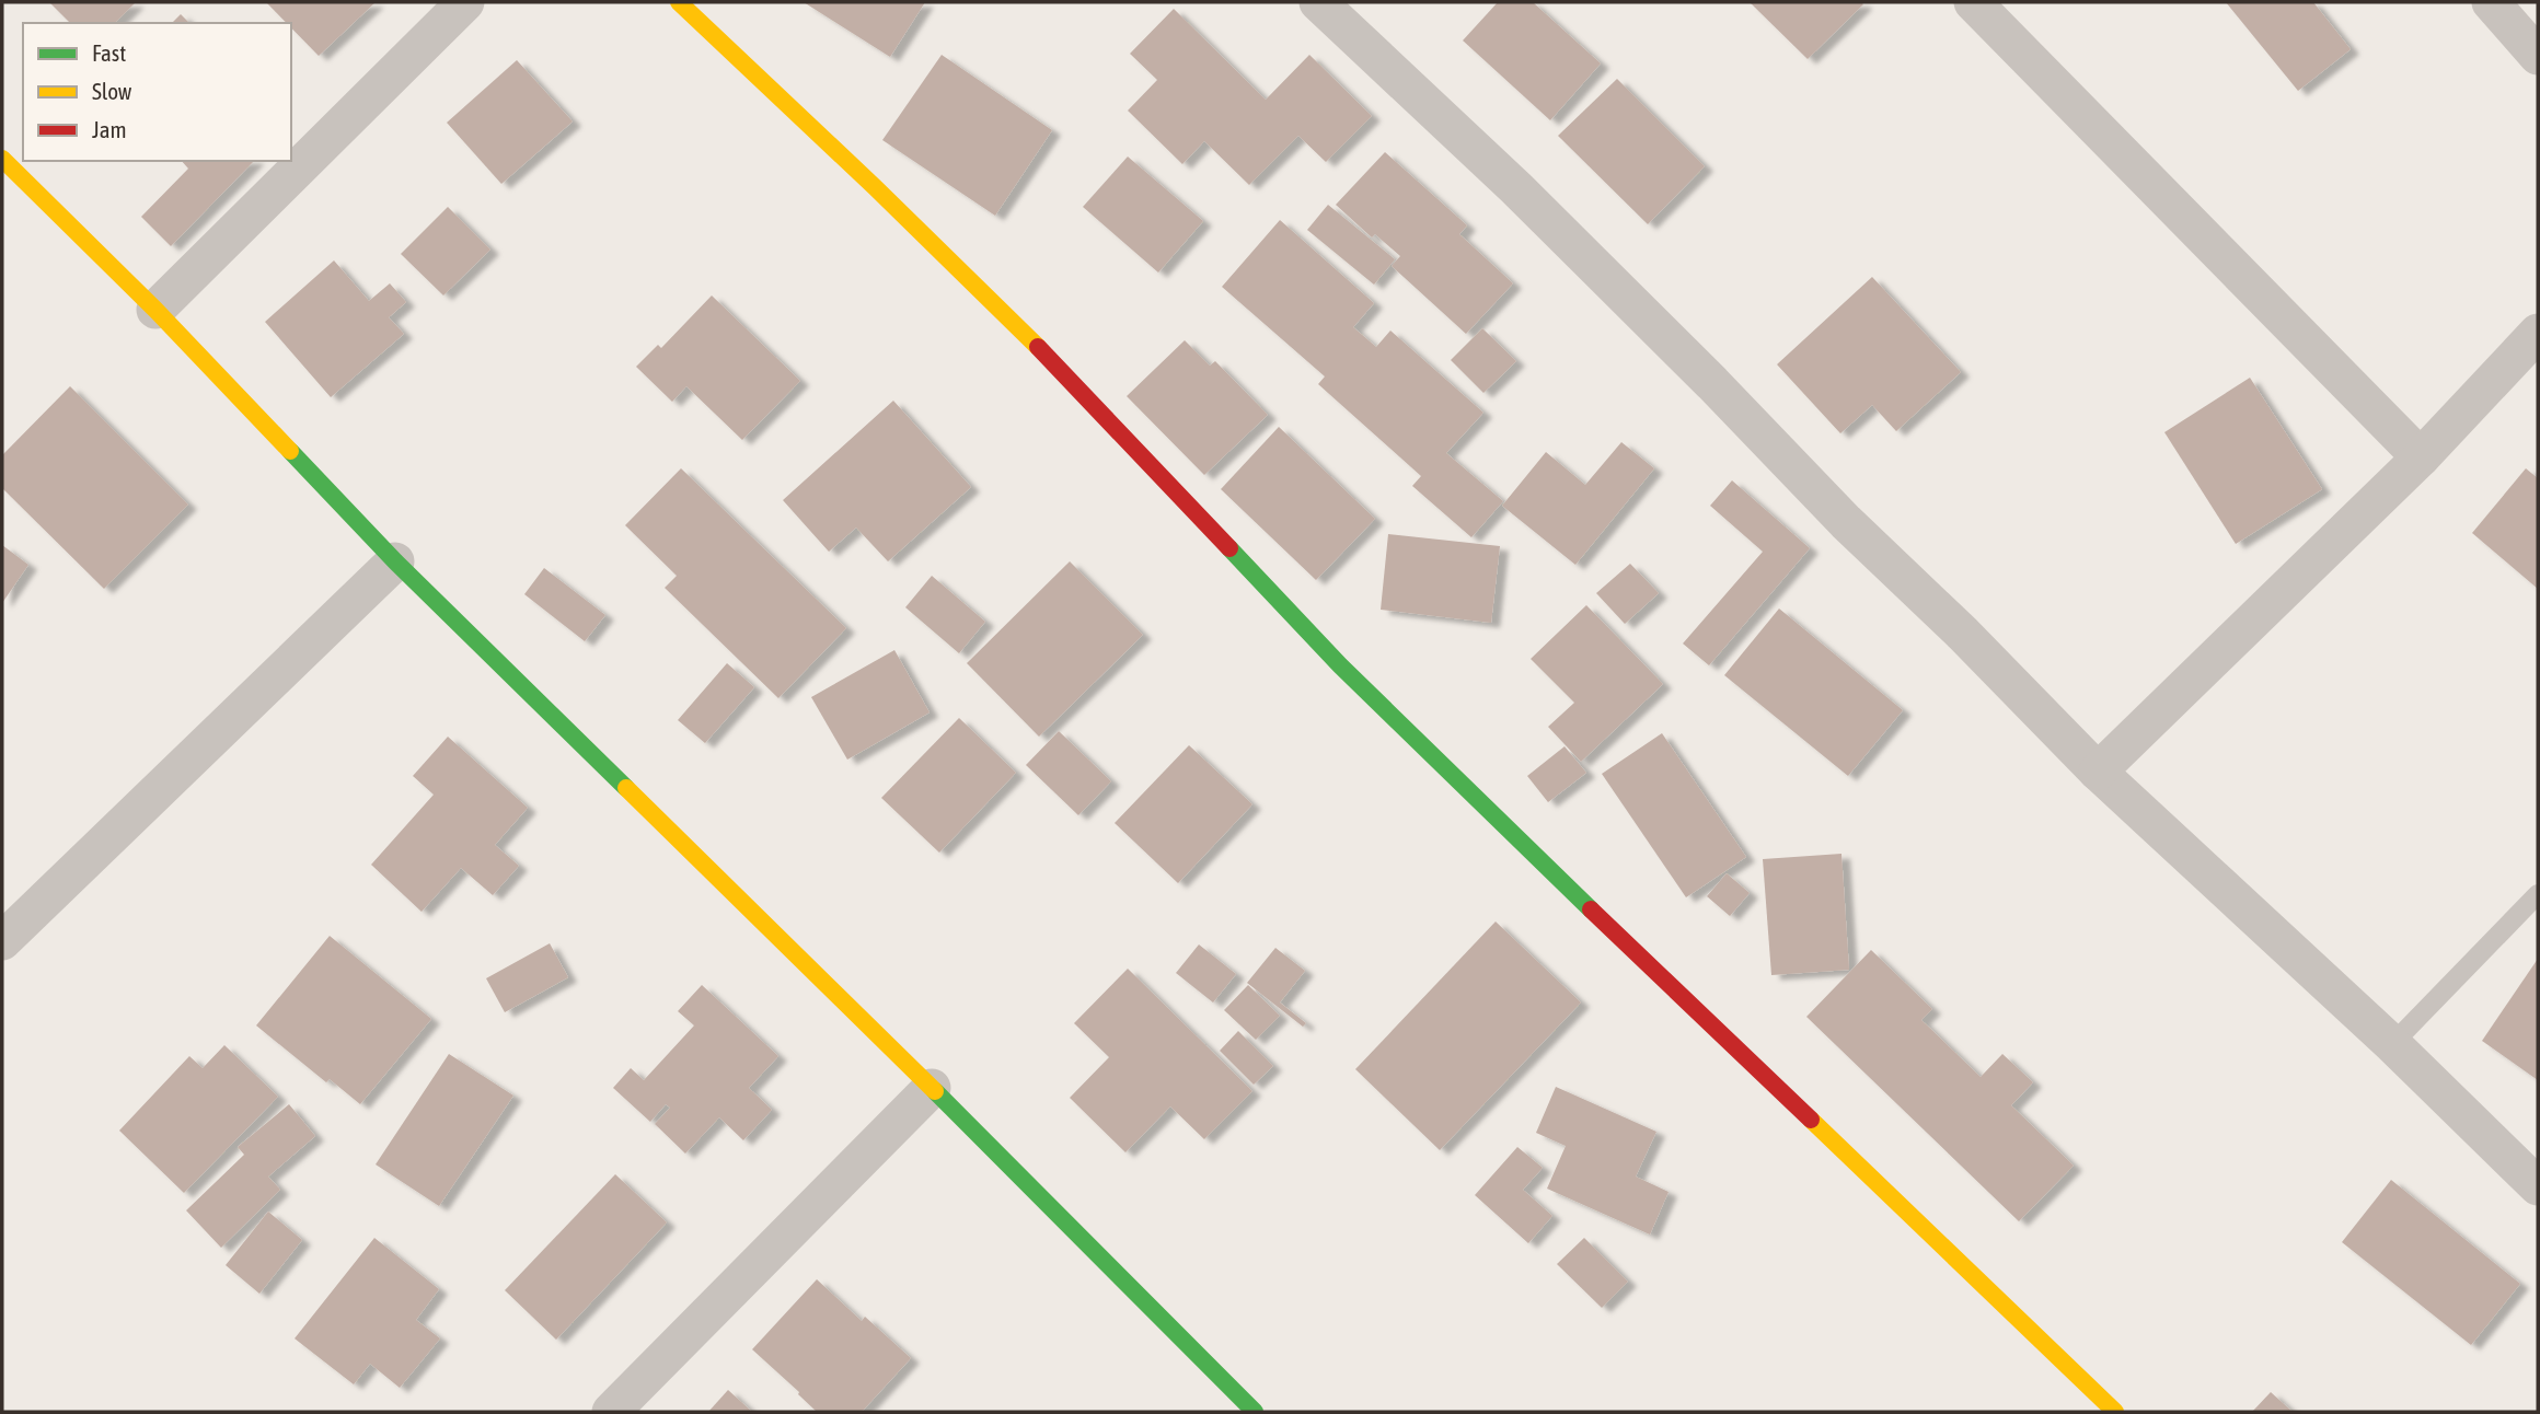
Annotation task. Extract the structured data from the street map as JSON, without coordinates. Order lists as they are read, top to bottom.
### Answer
{
  "legend": ["Fast", "Slow", "Jam"]
}
